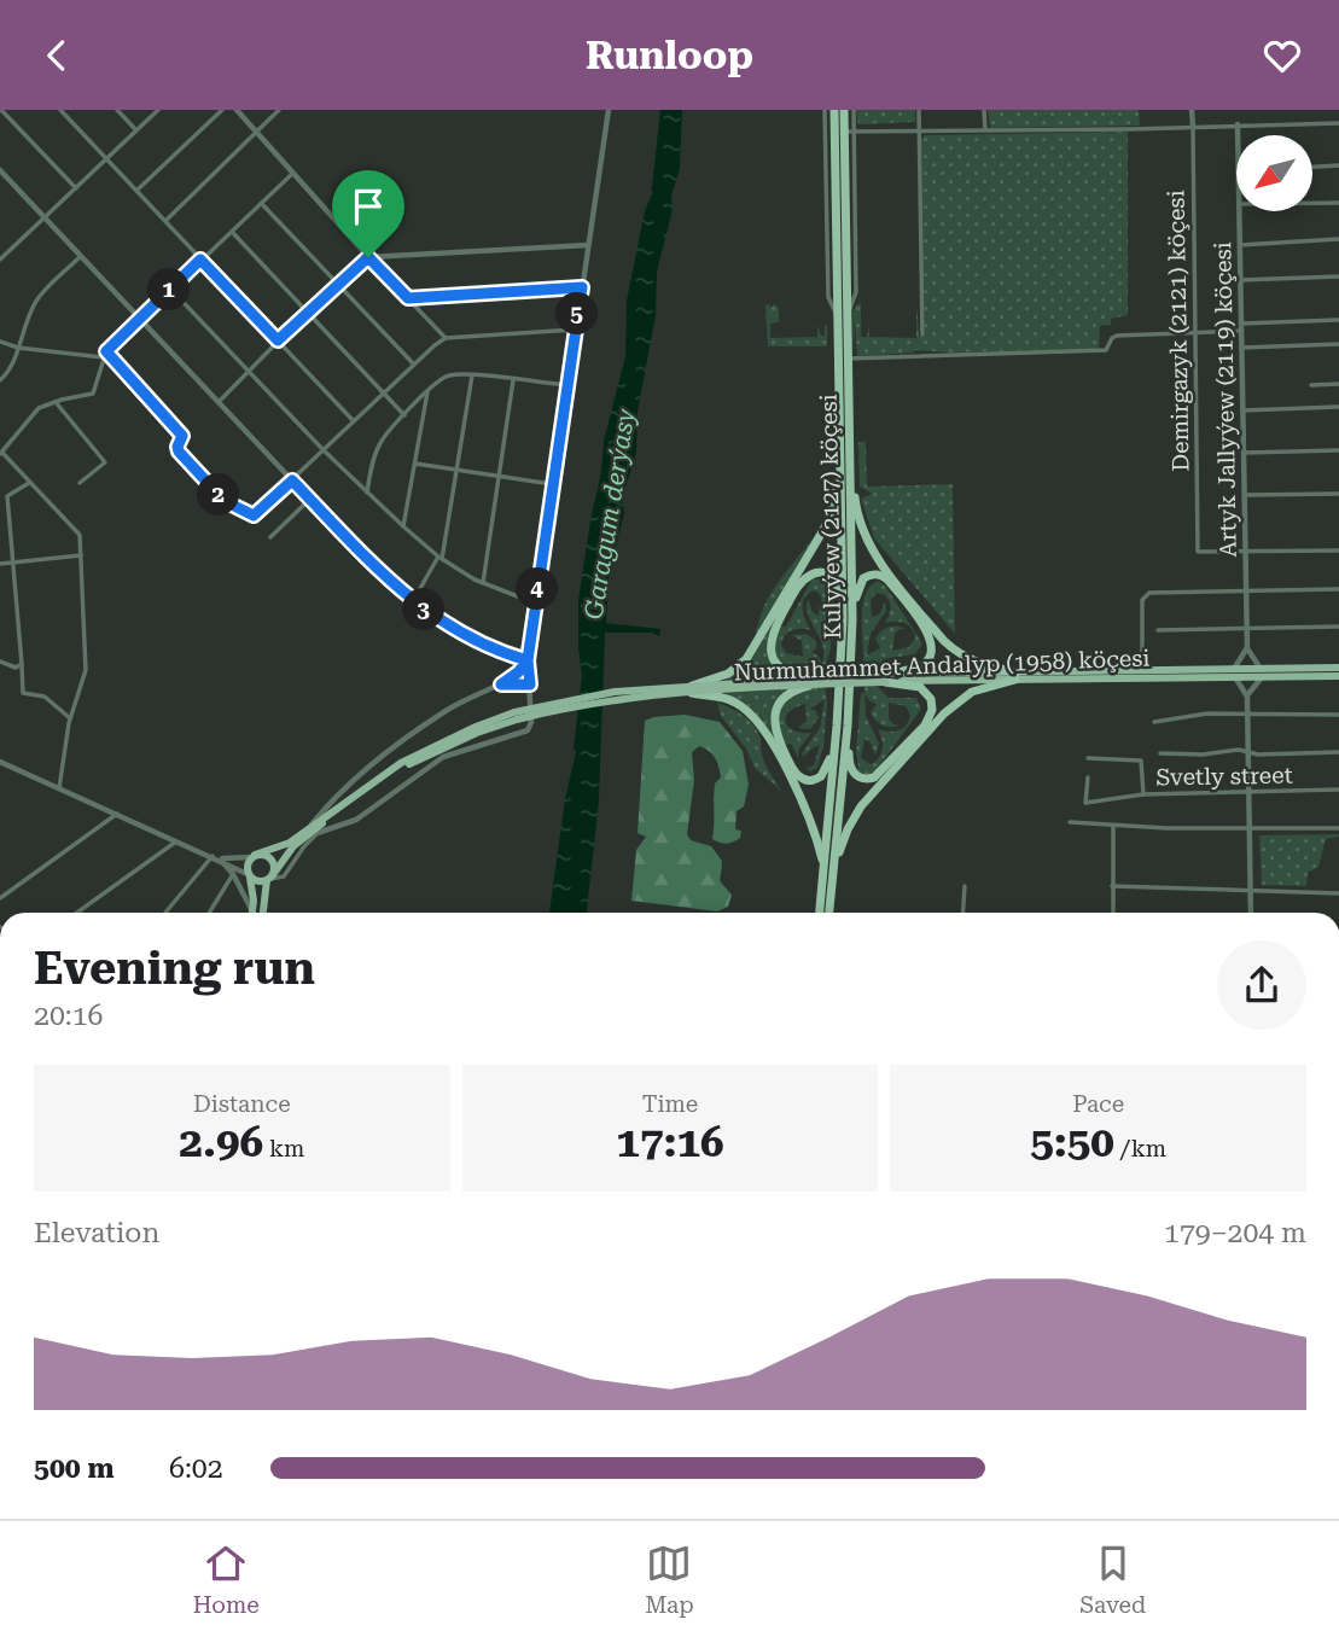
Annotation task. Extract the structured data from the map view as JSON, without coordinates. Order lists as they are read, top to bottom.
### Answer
{
  "streets": {
    "highway": ["Kulyýew (2127) köçesi"],
    "main road": ["Nurmuhammet Andalyp (1958) köçesi"],
    "street": ["Demirgazyk (2121) köçesi", "Artyk Jallyýew (2119) köçesi", "Svetly street"]
  },
  "crossings": [
    ["Demirgazyk (2121) köçesi", "Artyk Jallyýew (2119) köçesi"]
  ],
  "water": ["Garagum derýasy"],
  "north": "bottom left",
  "page": {
    "header": "Runloop",
    "pins": [
      "1",
      "5",
      "2",
      "4",
      "3"
    ],
    "heading": ["Evening run", "20:16"],
    "stats": [
      ["Distance", "2.96 km"],
      ["Time", "17:16"],
      ["Pace", "5:50 /km"]
    ],
    "chart": ["Elevation", "179–204 m"],
    "list": [
      {
        "name": "500 m",
        "note": "6:02"
      }
    ],
    "tabs": ["Home", "Map", "Saved"]
  }
}
